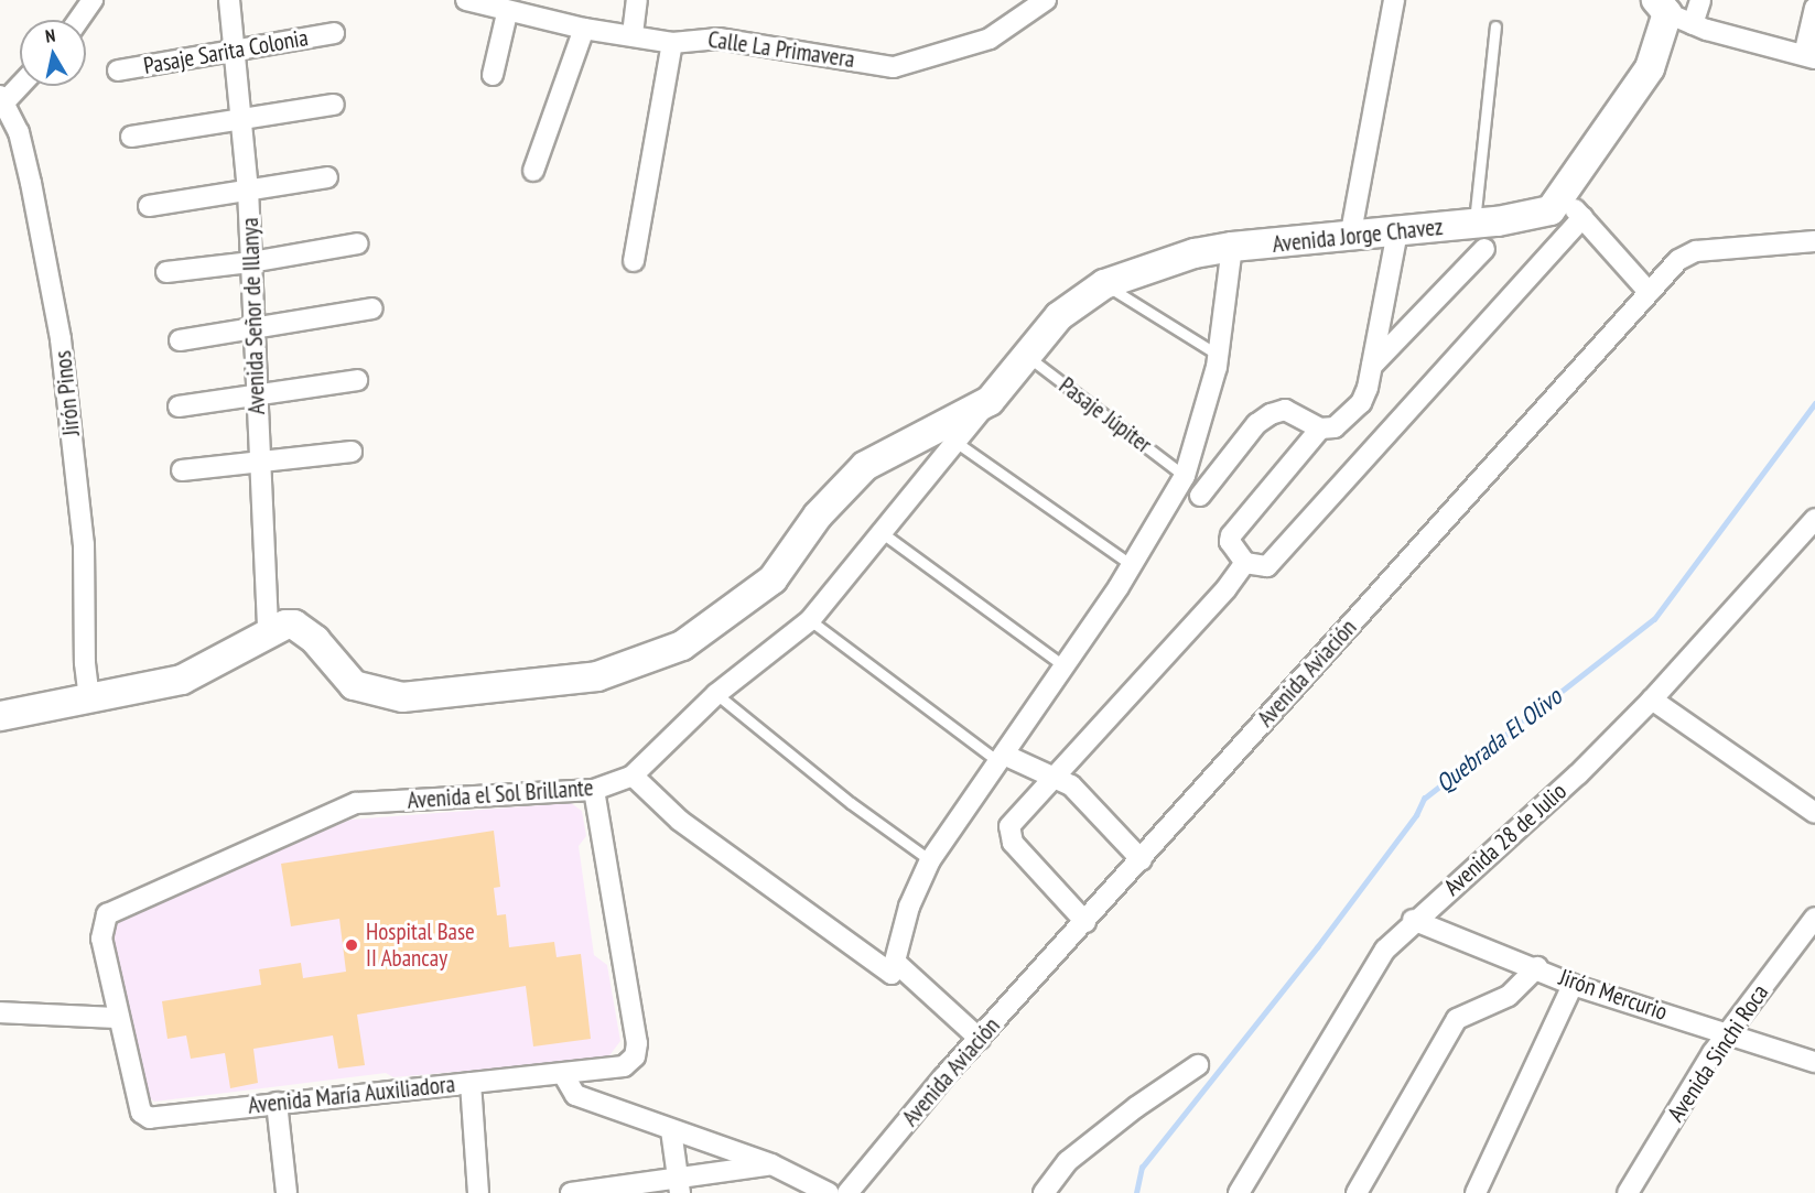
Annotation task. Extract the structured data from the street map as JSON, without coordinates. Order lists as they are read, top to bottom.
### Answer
{
  "streets": {
    "street": [
      "Calle La Primavera",
      "Pasaje Sarita Colonia",
      "Avenida Jorge Chavez",
      "Avenida Señor de Illanya",
      "Jirón Pinos",
      "Avenida Aviación",
      "Avenida el Sol Brillante",
      "Avenida 28 de Julio",
      "Jirón Mercurio",
      "Avenida Sinchi Roca",
      "Avenida María Auxiliadora"
    ],
    "lane": ["Pasaje Júpiter"]
  },
  "crossings": [
    ["Pasaje Sarita Colonia", "Avenida Señor de Illanya"],
    ["Avenida Jorge Chavez", "Pasaje Júpiter"],
    ["Avenida Jorge Chavez", "Avenida el Sol Brillante"],
    ["Avenida el Sol Brillante", "Avenida María Auxiliadora"],
    ["Avenida 28 de Julio", "Jirón Mercurio"],
    ["Jirón Mercurio", "Avenida Sinchi Roca"]
  ],
  "water": ["Quebrada El Olivo"],
  "places": ["Hospital Base II Abancay"],
  "north": "top"
}
